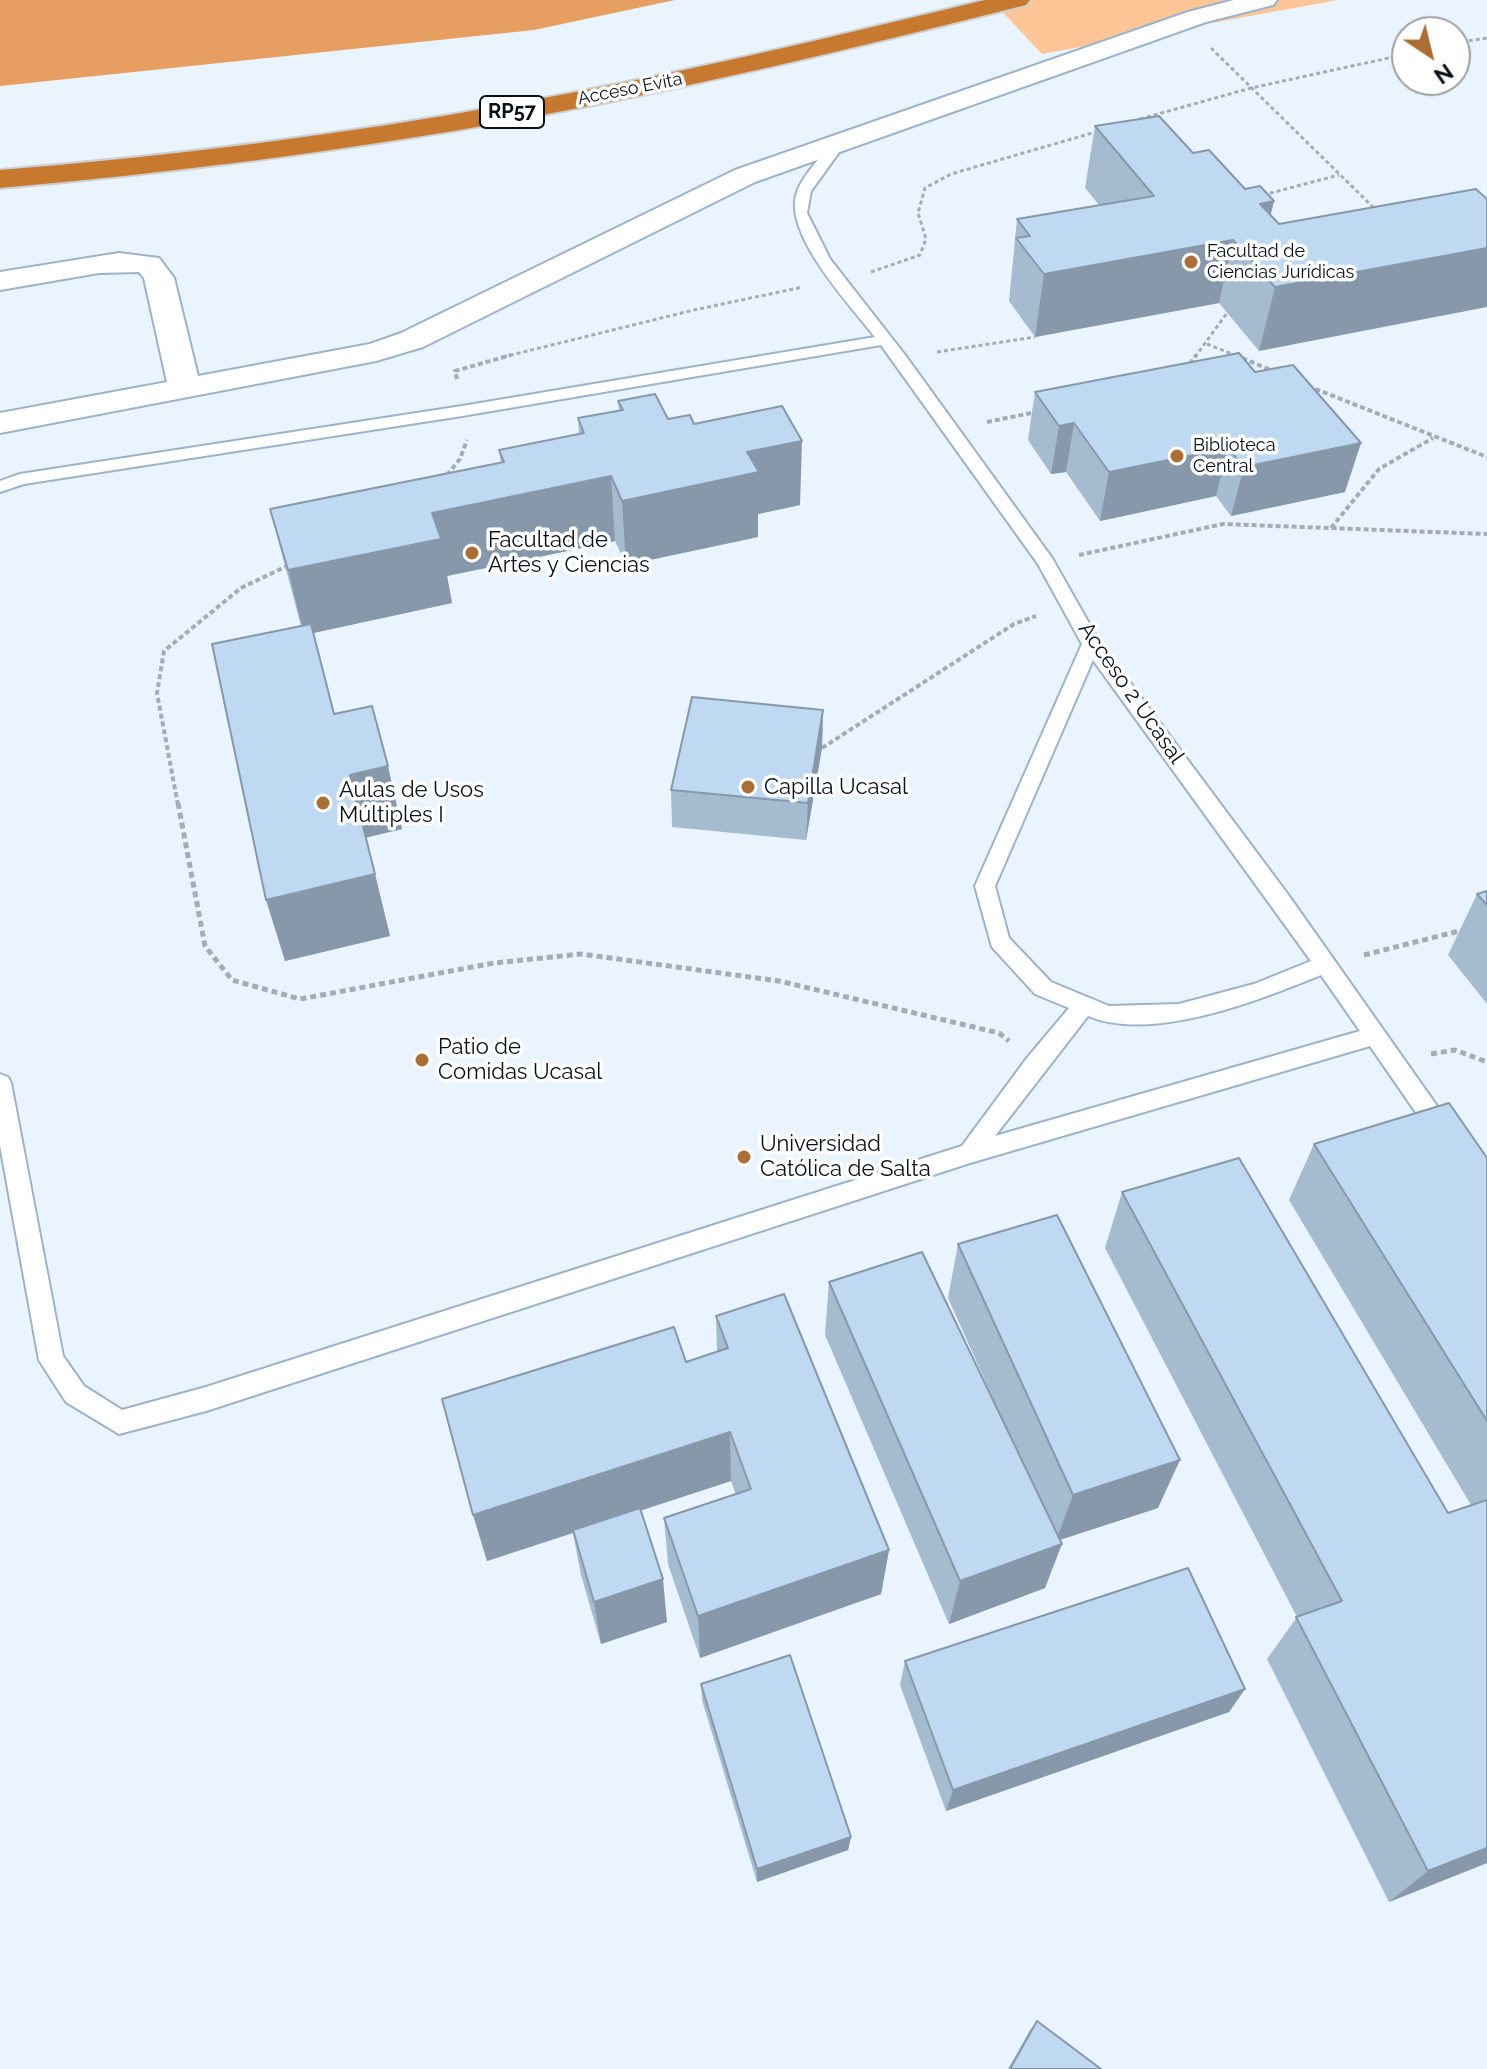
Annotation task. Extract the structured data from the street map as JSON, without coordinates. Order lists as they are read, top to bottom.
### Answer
{
  "streets": {
    "highway": ["Acceso Evita", "RP57"],
    "lane": ["Acceso 2 Ucasal"]
  },
  "places": [
    "Facultad de Ciencias Jurídicas",
    "Biblioteca Central",
    "Facultad de Artes y Ciencias",
    "Capilla Ucasal",
    "Aulas de Usos Múltiples I",
    "Patio de Comidas Ucasal",
    "Universidad Católica de Salta"
  ],
  "north": "bottom right"
}
